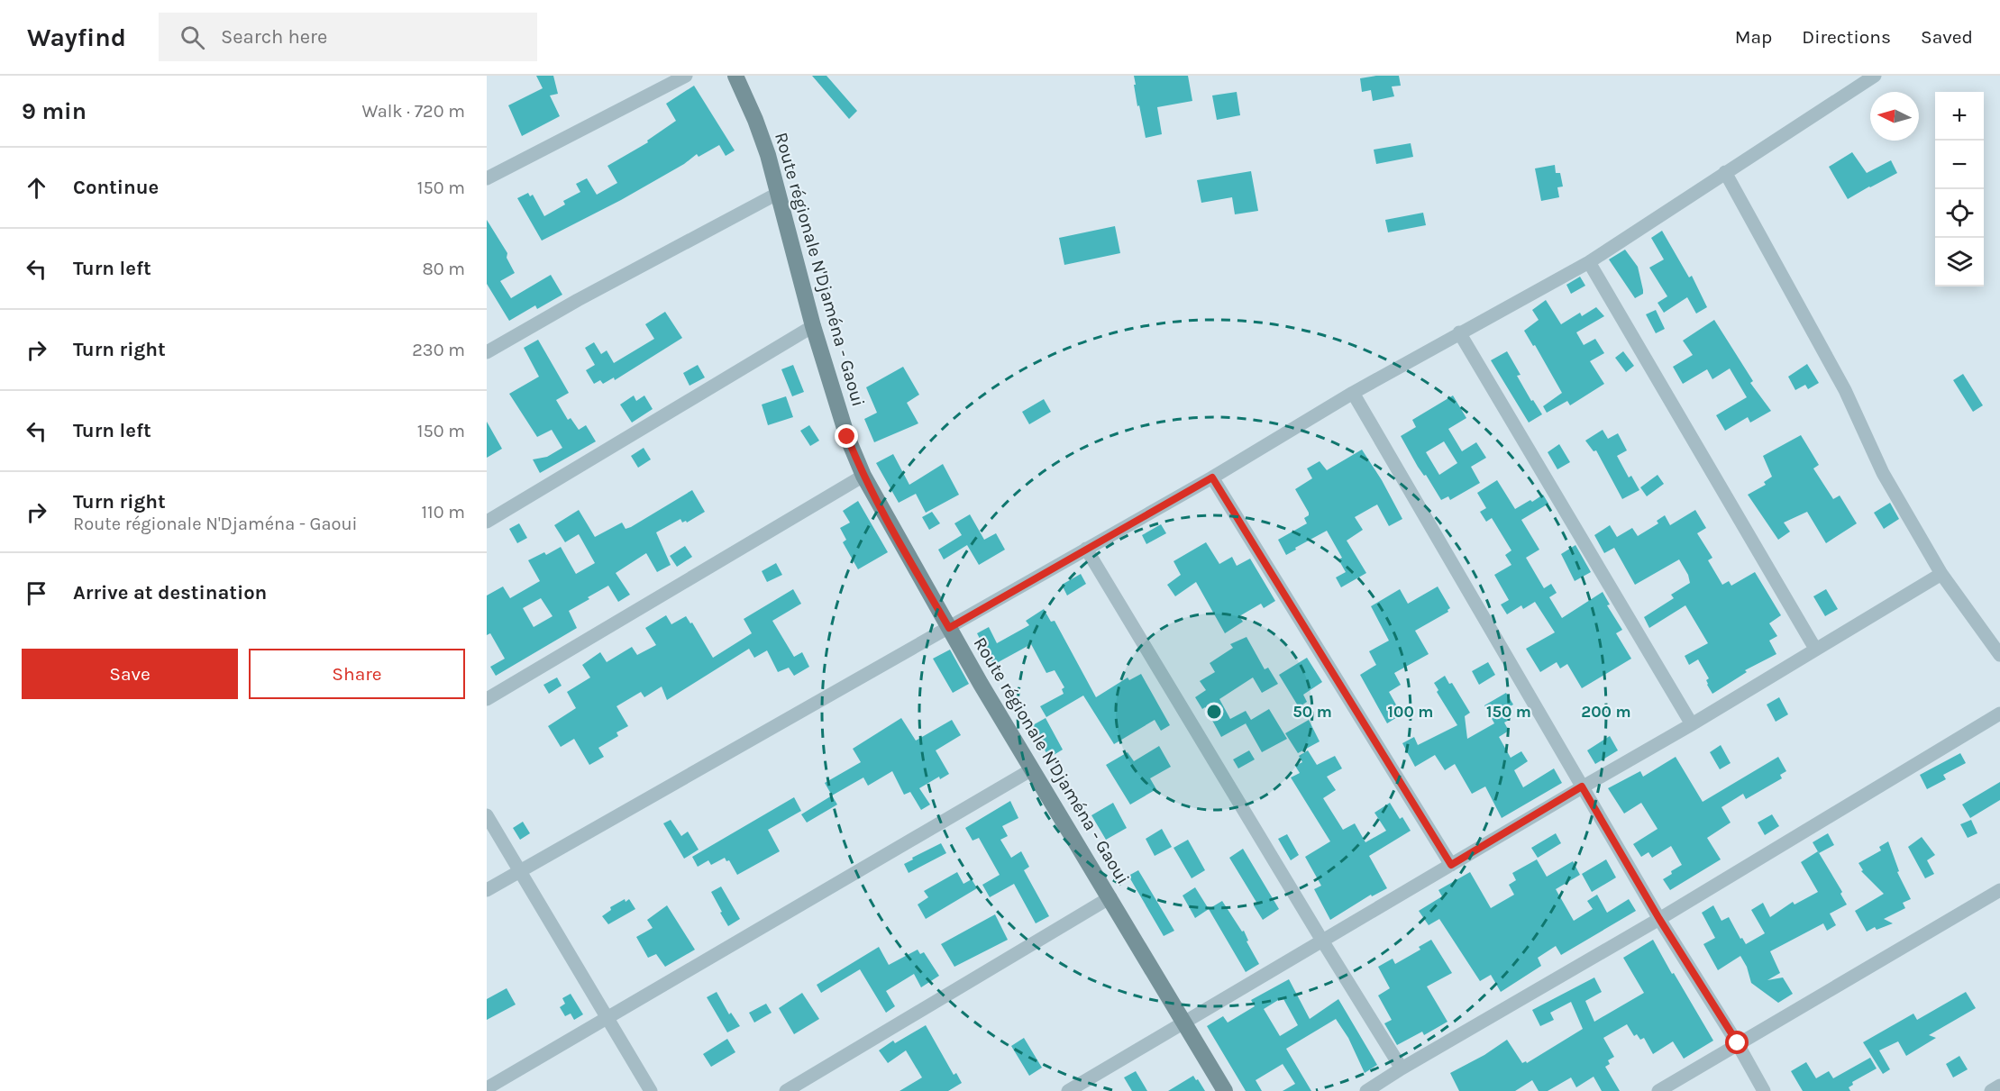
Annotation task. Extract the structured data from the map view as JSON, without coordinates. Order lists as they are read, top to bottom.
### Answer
{
  "streets": {
    "street": ["Route régionale N'Djaména - Gaoui"]
  },
  "north": "left",
  "page": {
    "header": "Wayfind",
    "search": "Search here",
    "nav": ["Map", "Directions", "Saved"],
    "heading": ["9 min", "Walk · 720 m"],
    "map_buttons": ["+", "−"],
    "list": [
      ["Continue", "150 m"],
      ["Turn left", "80 m"],
      ["Turn right", "230 m"],
      ["Turn left", "150 m"],
      ["Turn right", "Route régionale N'Djaména - Gaoui", "110 m"],
      "Arrive at destination"
    ],
    "buttons": ["Save", "Share"]
  },
  "rings": [
    "50 m",
    "100 m",
    "150 m",
    "200 m"
  ]
}
